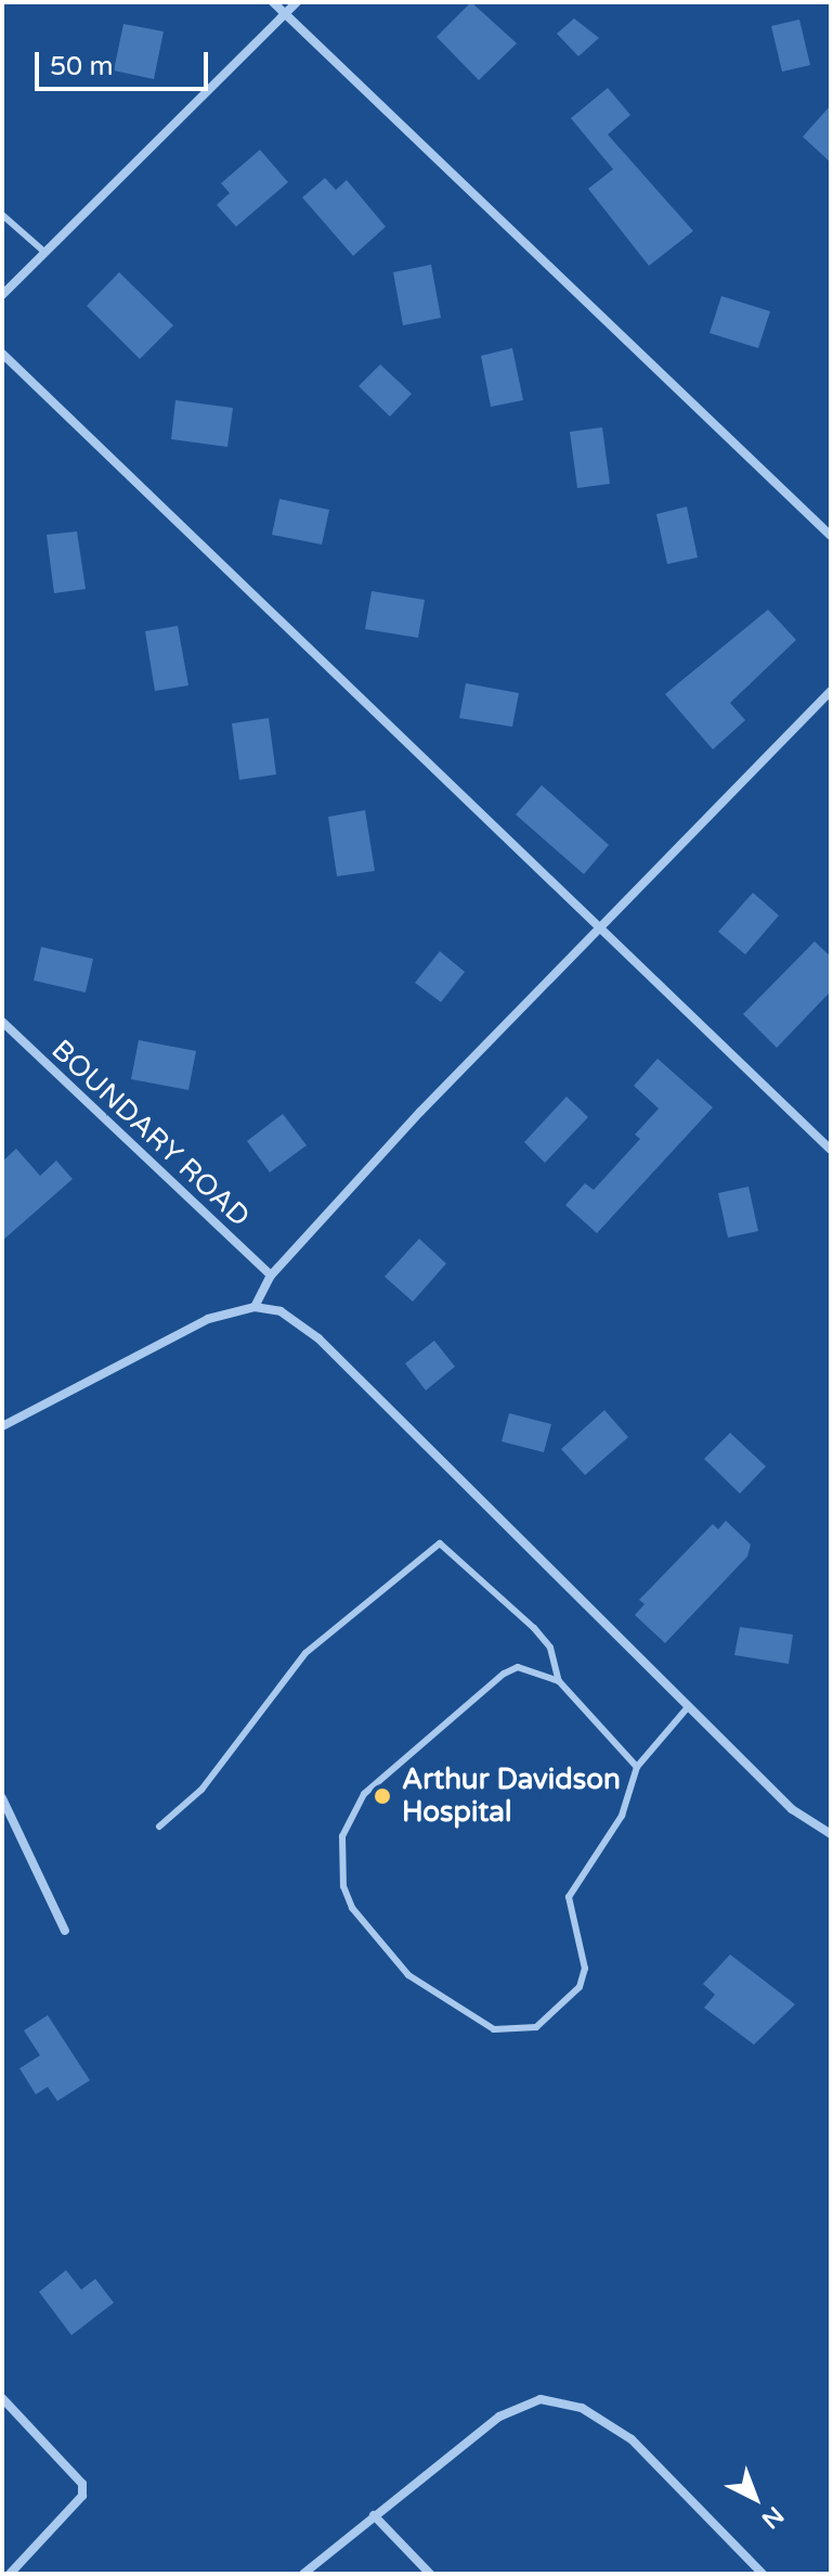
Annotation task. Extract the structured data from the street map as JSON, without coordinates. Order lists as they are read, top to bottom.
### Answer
{
  "streets": {
    "street": ["BOUNDARY ROAD"]
  },
  "places": ["Arthur Davidson Hospital"],
  "scale_bar": "50 m",
  "north": "bottom right"
}
